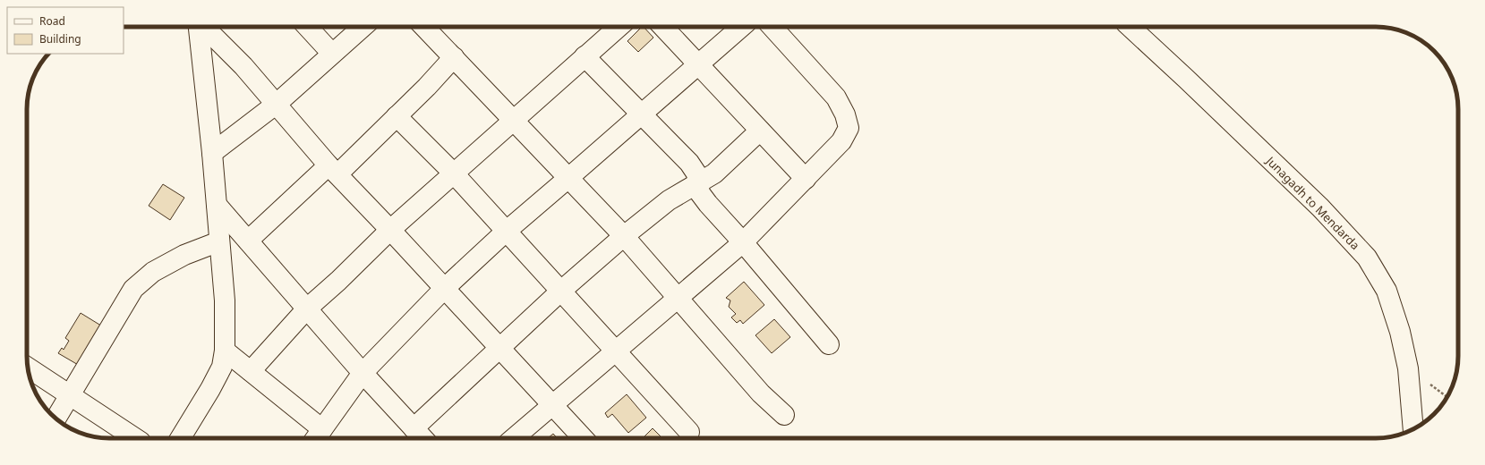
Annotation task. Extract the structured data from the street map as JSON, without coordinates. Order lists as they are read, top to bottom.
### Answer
{
  "streets": {
    "street": ["Junagadh to Mendarda"]
  },
  "legend": ["Road", "Building"]
}
